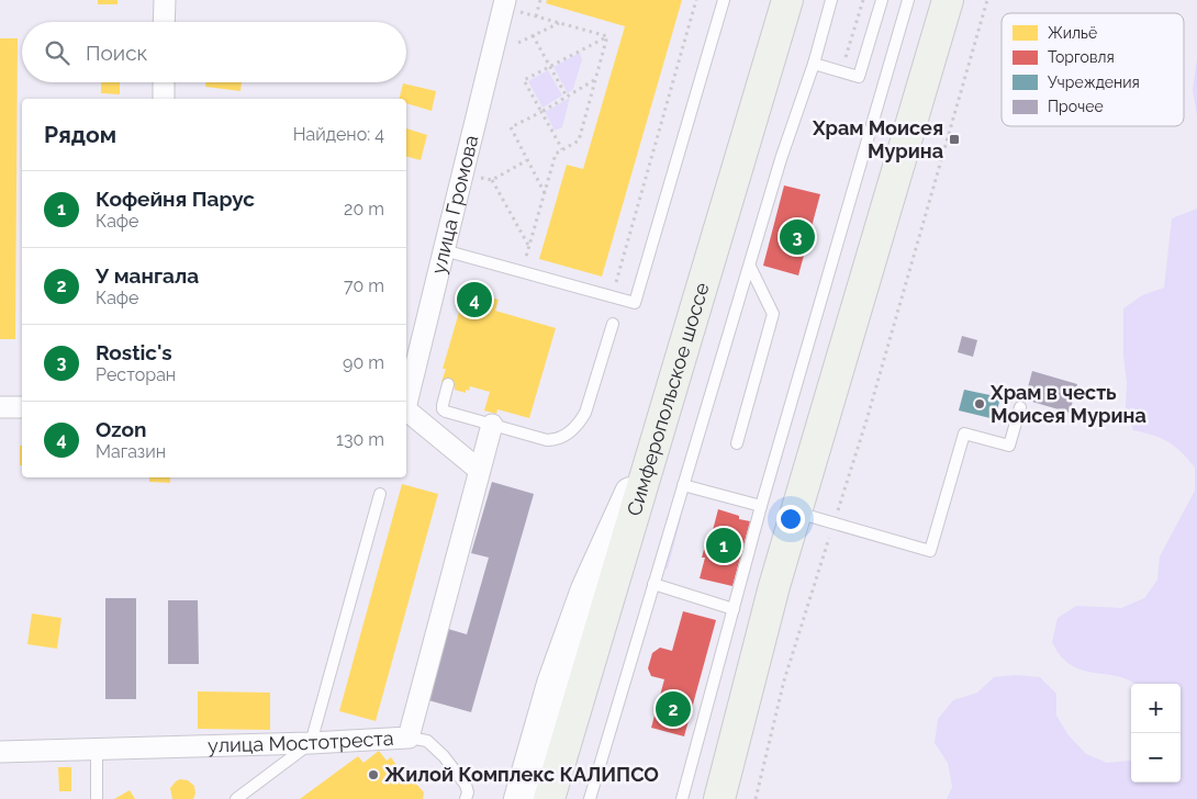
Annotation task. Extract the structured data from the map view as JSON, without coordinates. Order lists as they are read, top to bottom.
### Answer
{
  "streets": {
    "main road": ["Симферопольское шоссе"],
    "street": ["улица Громова", "улица Мостотреста"]
  },
  "places": {
    "transit": ["Храм Моисея Мурина"],
    "other": ["Храм в честь Моисея Мурина", "Жилой Комплекс КАЛИПСО"]
  },
  "legend": [
    "Жильё",
    "Торговля",
    "Учреждения",
    "Прочее"
  ],
  "page": {
    "search": "Поиск",
    "heading": ["Рядом", "Найдено: 4"],
    "list": [
      {
        "mark": "1",
        "name": "Кофейня Парус",
        "note": "Кафе",
        "value": "20 m"
      },
      {
        "mark": "2",
        "name": "У мангала",
        "note": "Кафе",
        "value": "70 m"
      },
      {
        "mark": "3",
        "name": "Rostic's",
        "note": "Ресторан",
        "value": "90 m"
      },
      {
        "mark": "4",
        "name": "Ozon",
        "note": "Магазин",
        "value": "130 m"
      }
    ],
    "pins": [
      "3",
      "4",
      "1",
      "2"
    ],
    "map_buttons": ["+", "−"]
  }
}
